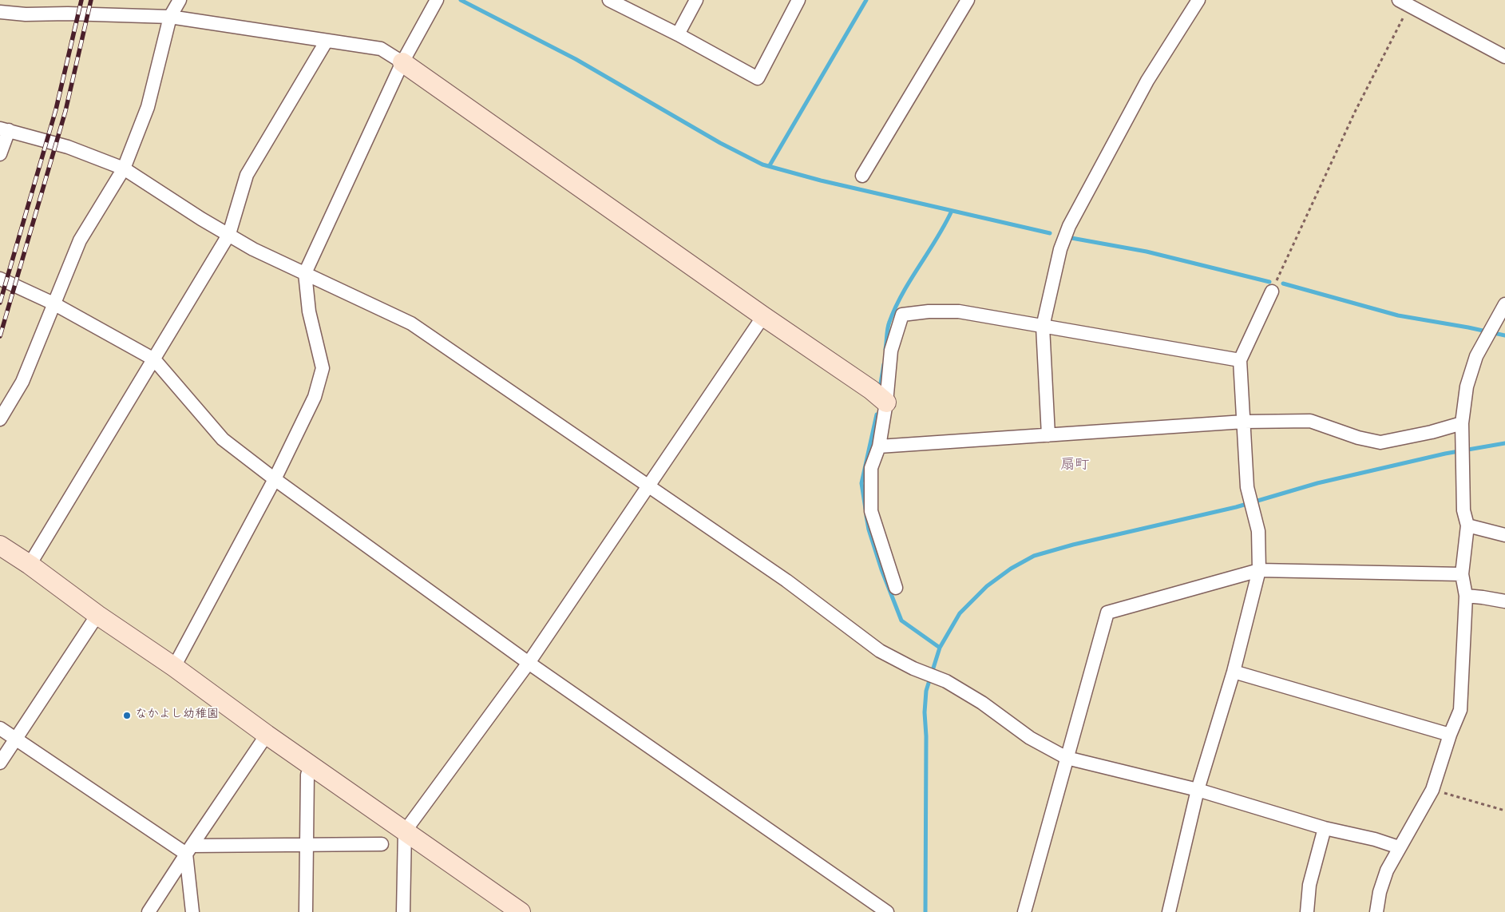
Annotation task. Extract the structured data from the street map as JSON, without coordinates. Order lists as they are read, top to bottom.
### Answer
{
  "districts": ["扇町"],
  "places": ["なかよし幼稚園"]
}
